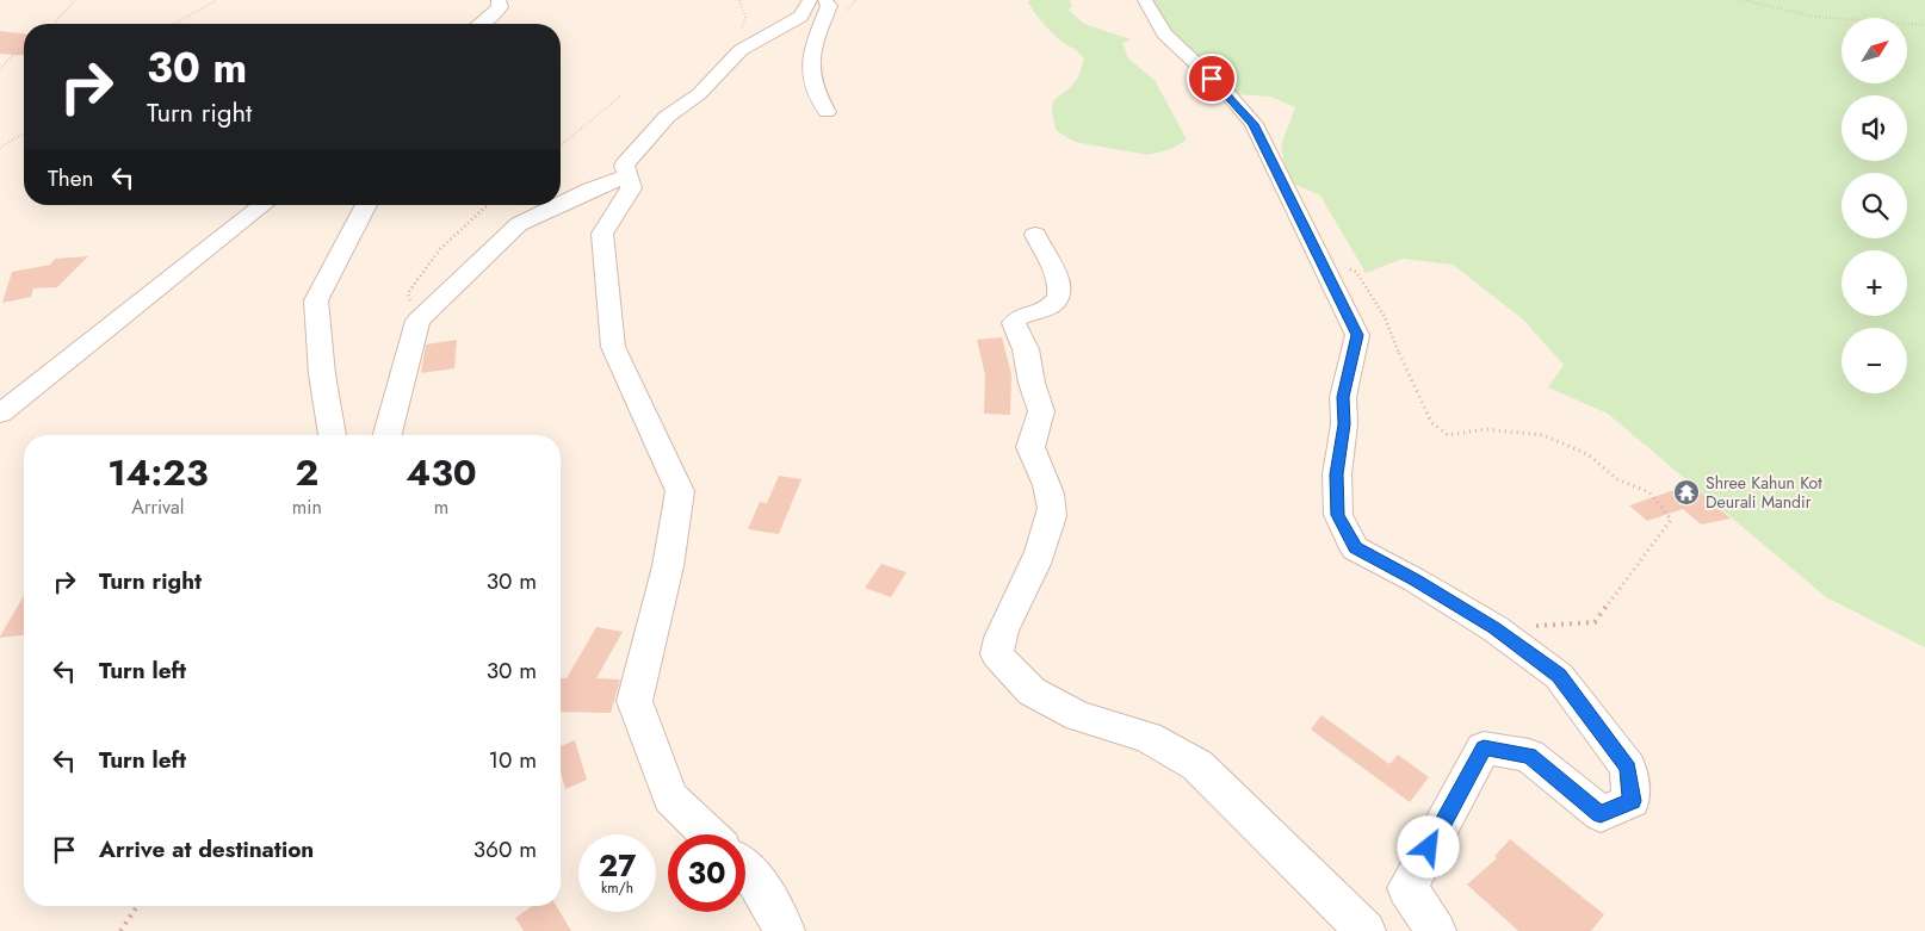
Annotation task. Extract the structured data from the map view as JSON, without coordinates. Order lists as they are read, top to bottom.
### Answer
{
  "places": {
    "temple": ["Shree Kahun Kot Deurali Mandir"]
  },
  "north": "top right",
  "page": {
    "map_buttons": ["+", "−"],
    "turn": ["30 m", "Turn right"],
    "then": "Then",
    "eta": [
      "14:23",
      "Arrival",
      "2",
      "min",
      "430",
      "m"
    ],
    "list": [
      {
        "name": "Turn right",
        "value": "30 m"
      },
      {
        "name": "Turn left",
        "value": "30 m"
      },
      {
        "name": "Turn left",
        "value": "10 m"
      },
      {
        "name": "Arrive at destination",
        "value": "360 m"
      }
    ],
    "speed": "27 km/h",
    "limit": "30"
  }
}
